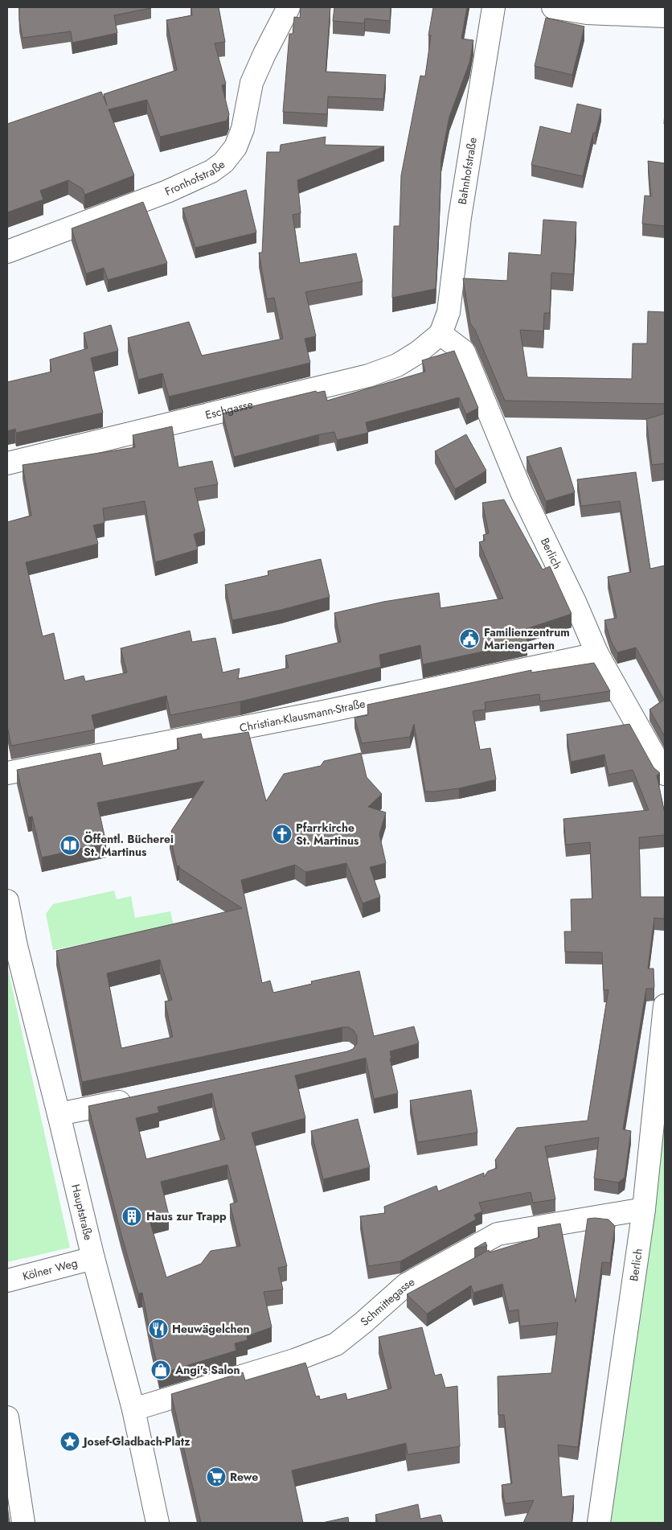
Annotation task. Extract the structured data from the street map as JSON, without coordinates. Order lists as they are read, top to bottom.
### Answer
{
  "streets": {
    "street": [
      "Bahnhofstraße",
      "Fronhofstraße",
      "Eschgasse",
      "Berlich",
      "Christian-Klausmann-Straße",
      "Hauptstraße",
      "Kölner Weg",
      "Schmittegasse"
    ]
  },
  "crossings": [
    ["Bahnhofstraße", "Eschgasse"],
    ["Bahnhofstraße", "Berlich"],
    ["Eschgasse", "Berlich"],
    ["Berlich", "Christian-Klausmann-Straße"],
    ["Berlich", "Schmittegasse"],
    ["Hauptstraße", "Kölner Weg"],
    ["Hauptstraße", "Schmittegasse"]
  ],
  "places": {
    "public building": ["Familienzentrum Mariengarten"],
    "church": ["Pfarrkirche St. Martinus"],
    "library": ["Öffentl. Bücherei St. Martinus"],
    "building": ["Haus zur Trapp"],
    "restaurant": ["Heuwägelchen"],
    "shop": ["Angi's Salon"],
    "place": ["Josef-Gladbach-Platz"],
    "supermarket": ["Rewe"]
  }
}
